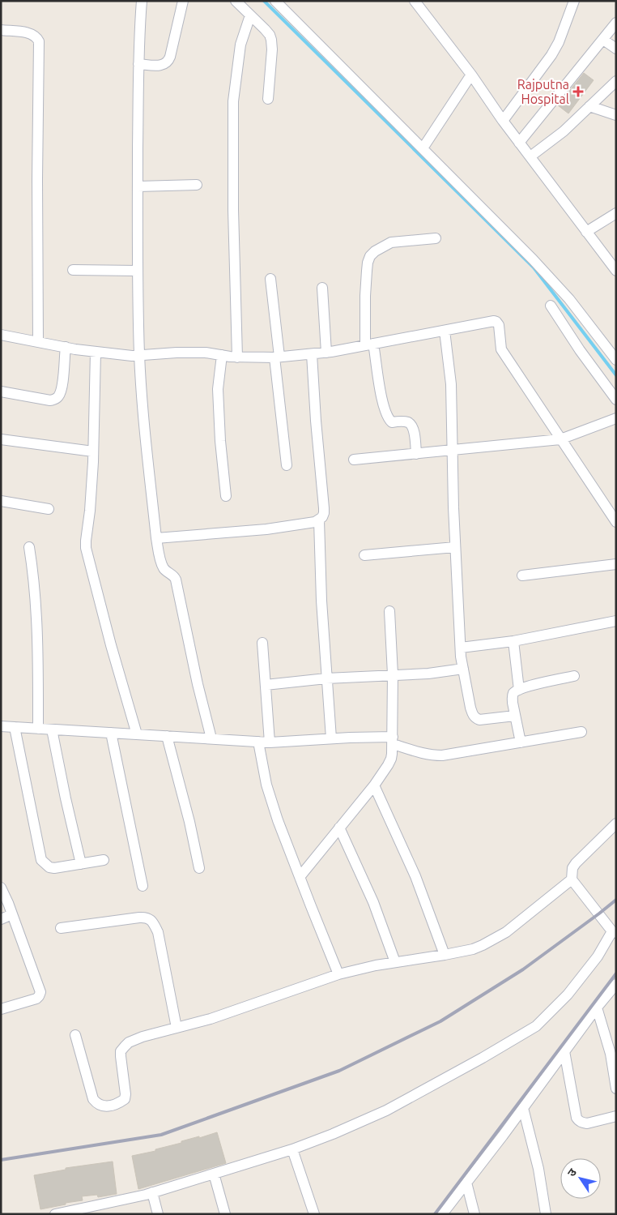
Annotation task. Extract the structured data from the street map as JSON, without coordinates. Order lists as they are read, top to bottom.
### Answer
{
  "places": {
    "health": ["Rajputna Hospital"]
  },
  "north": "top left"
}
